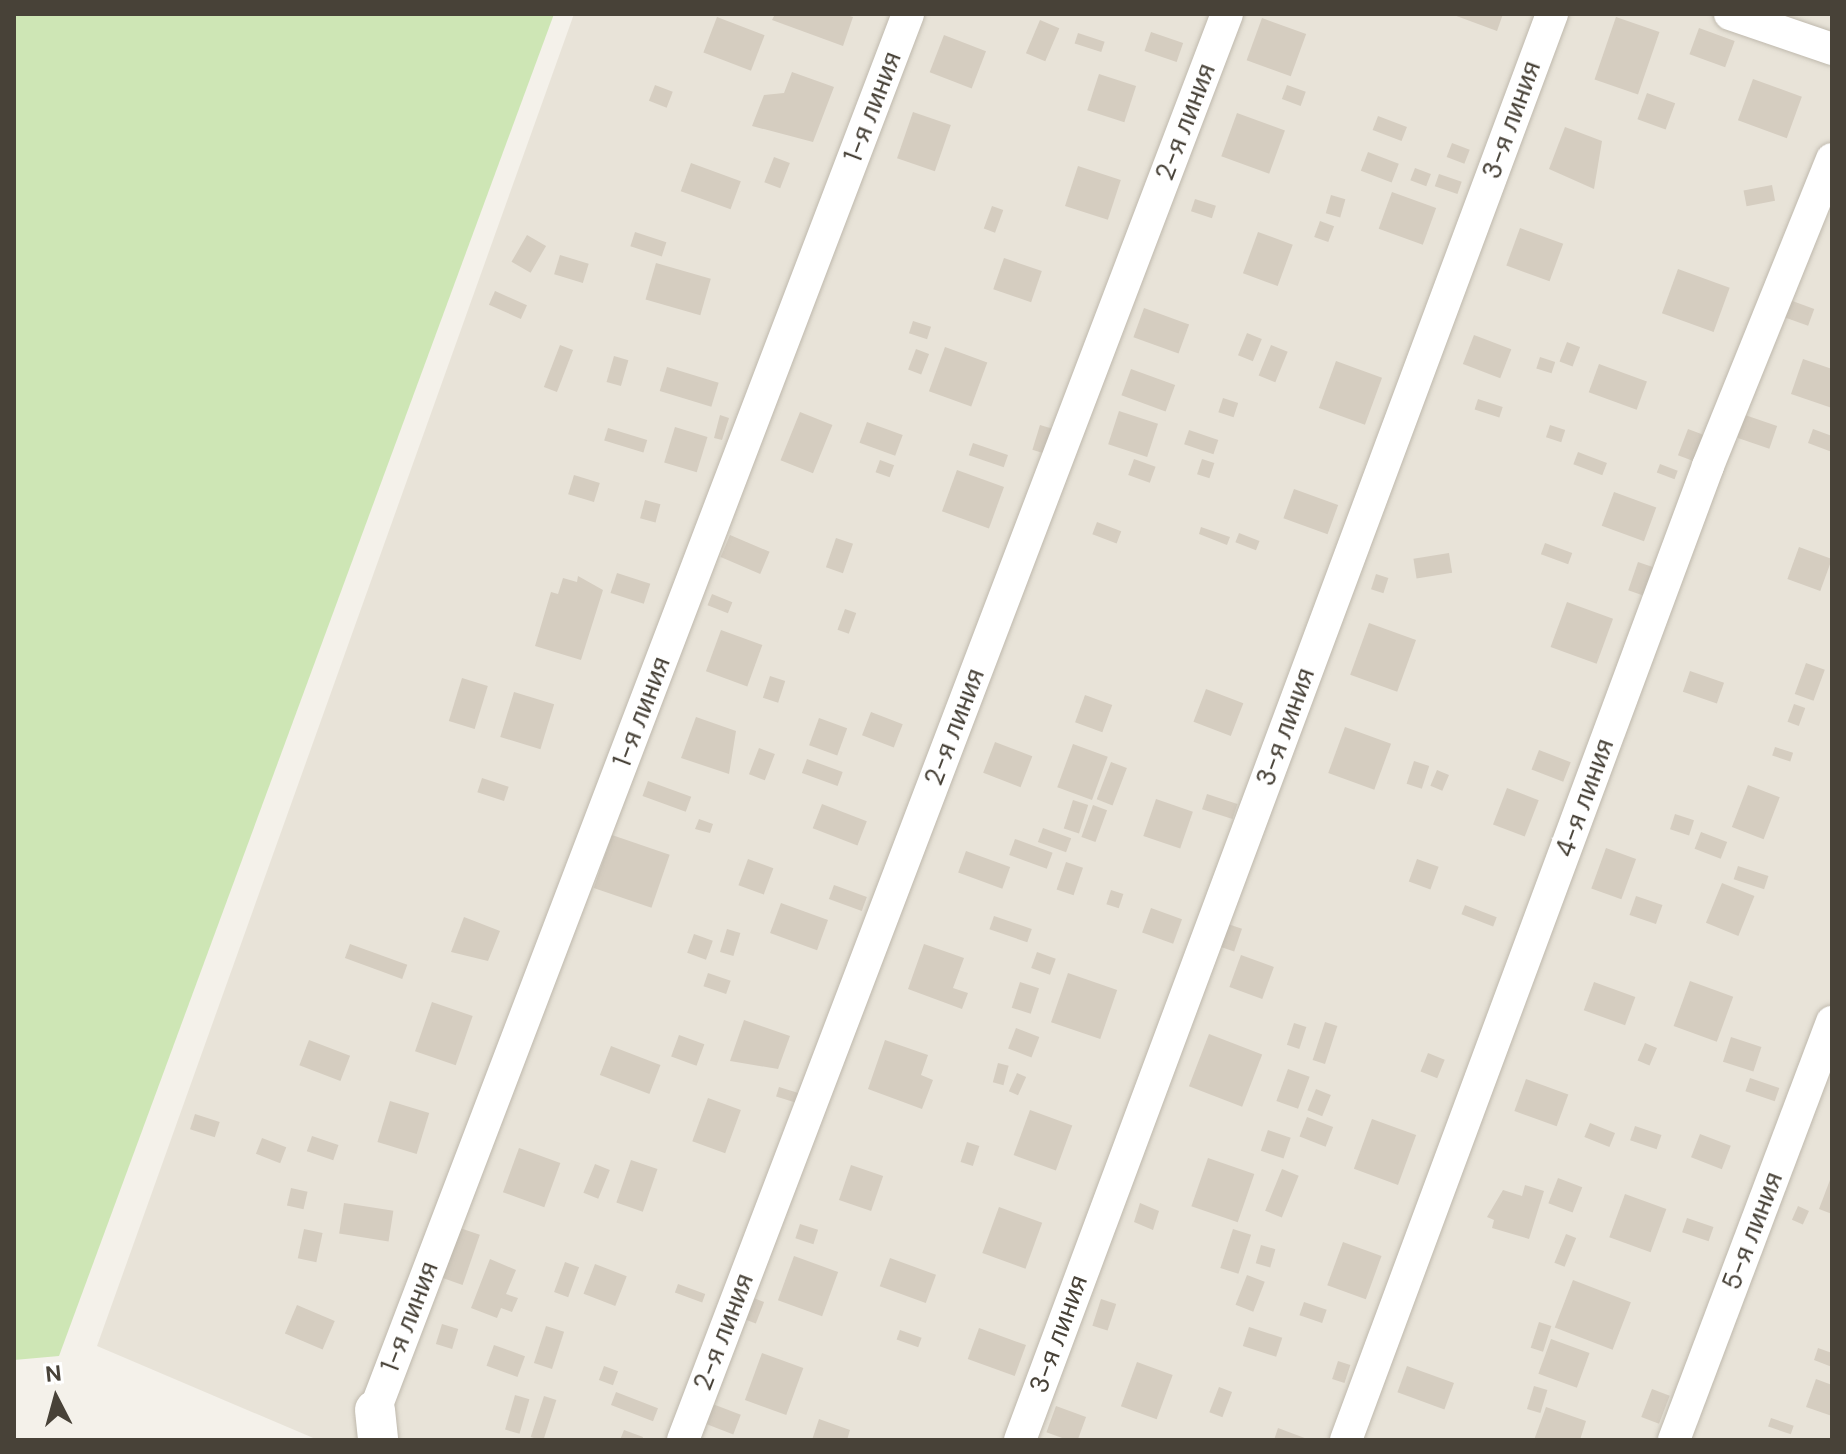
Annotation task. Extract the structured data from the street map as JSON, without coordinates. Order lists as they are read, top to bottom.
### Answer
{
  "streets": {
    "street": [
      "1-я линия",
      "3-я линия",
      "2-я линия",
      "4-я линия",
      "5-я линия"
    ]
  },
  "north": "top"
}
